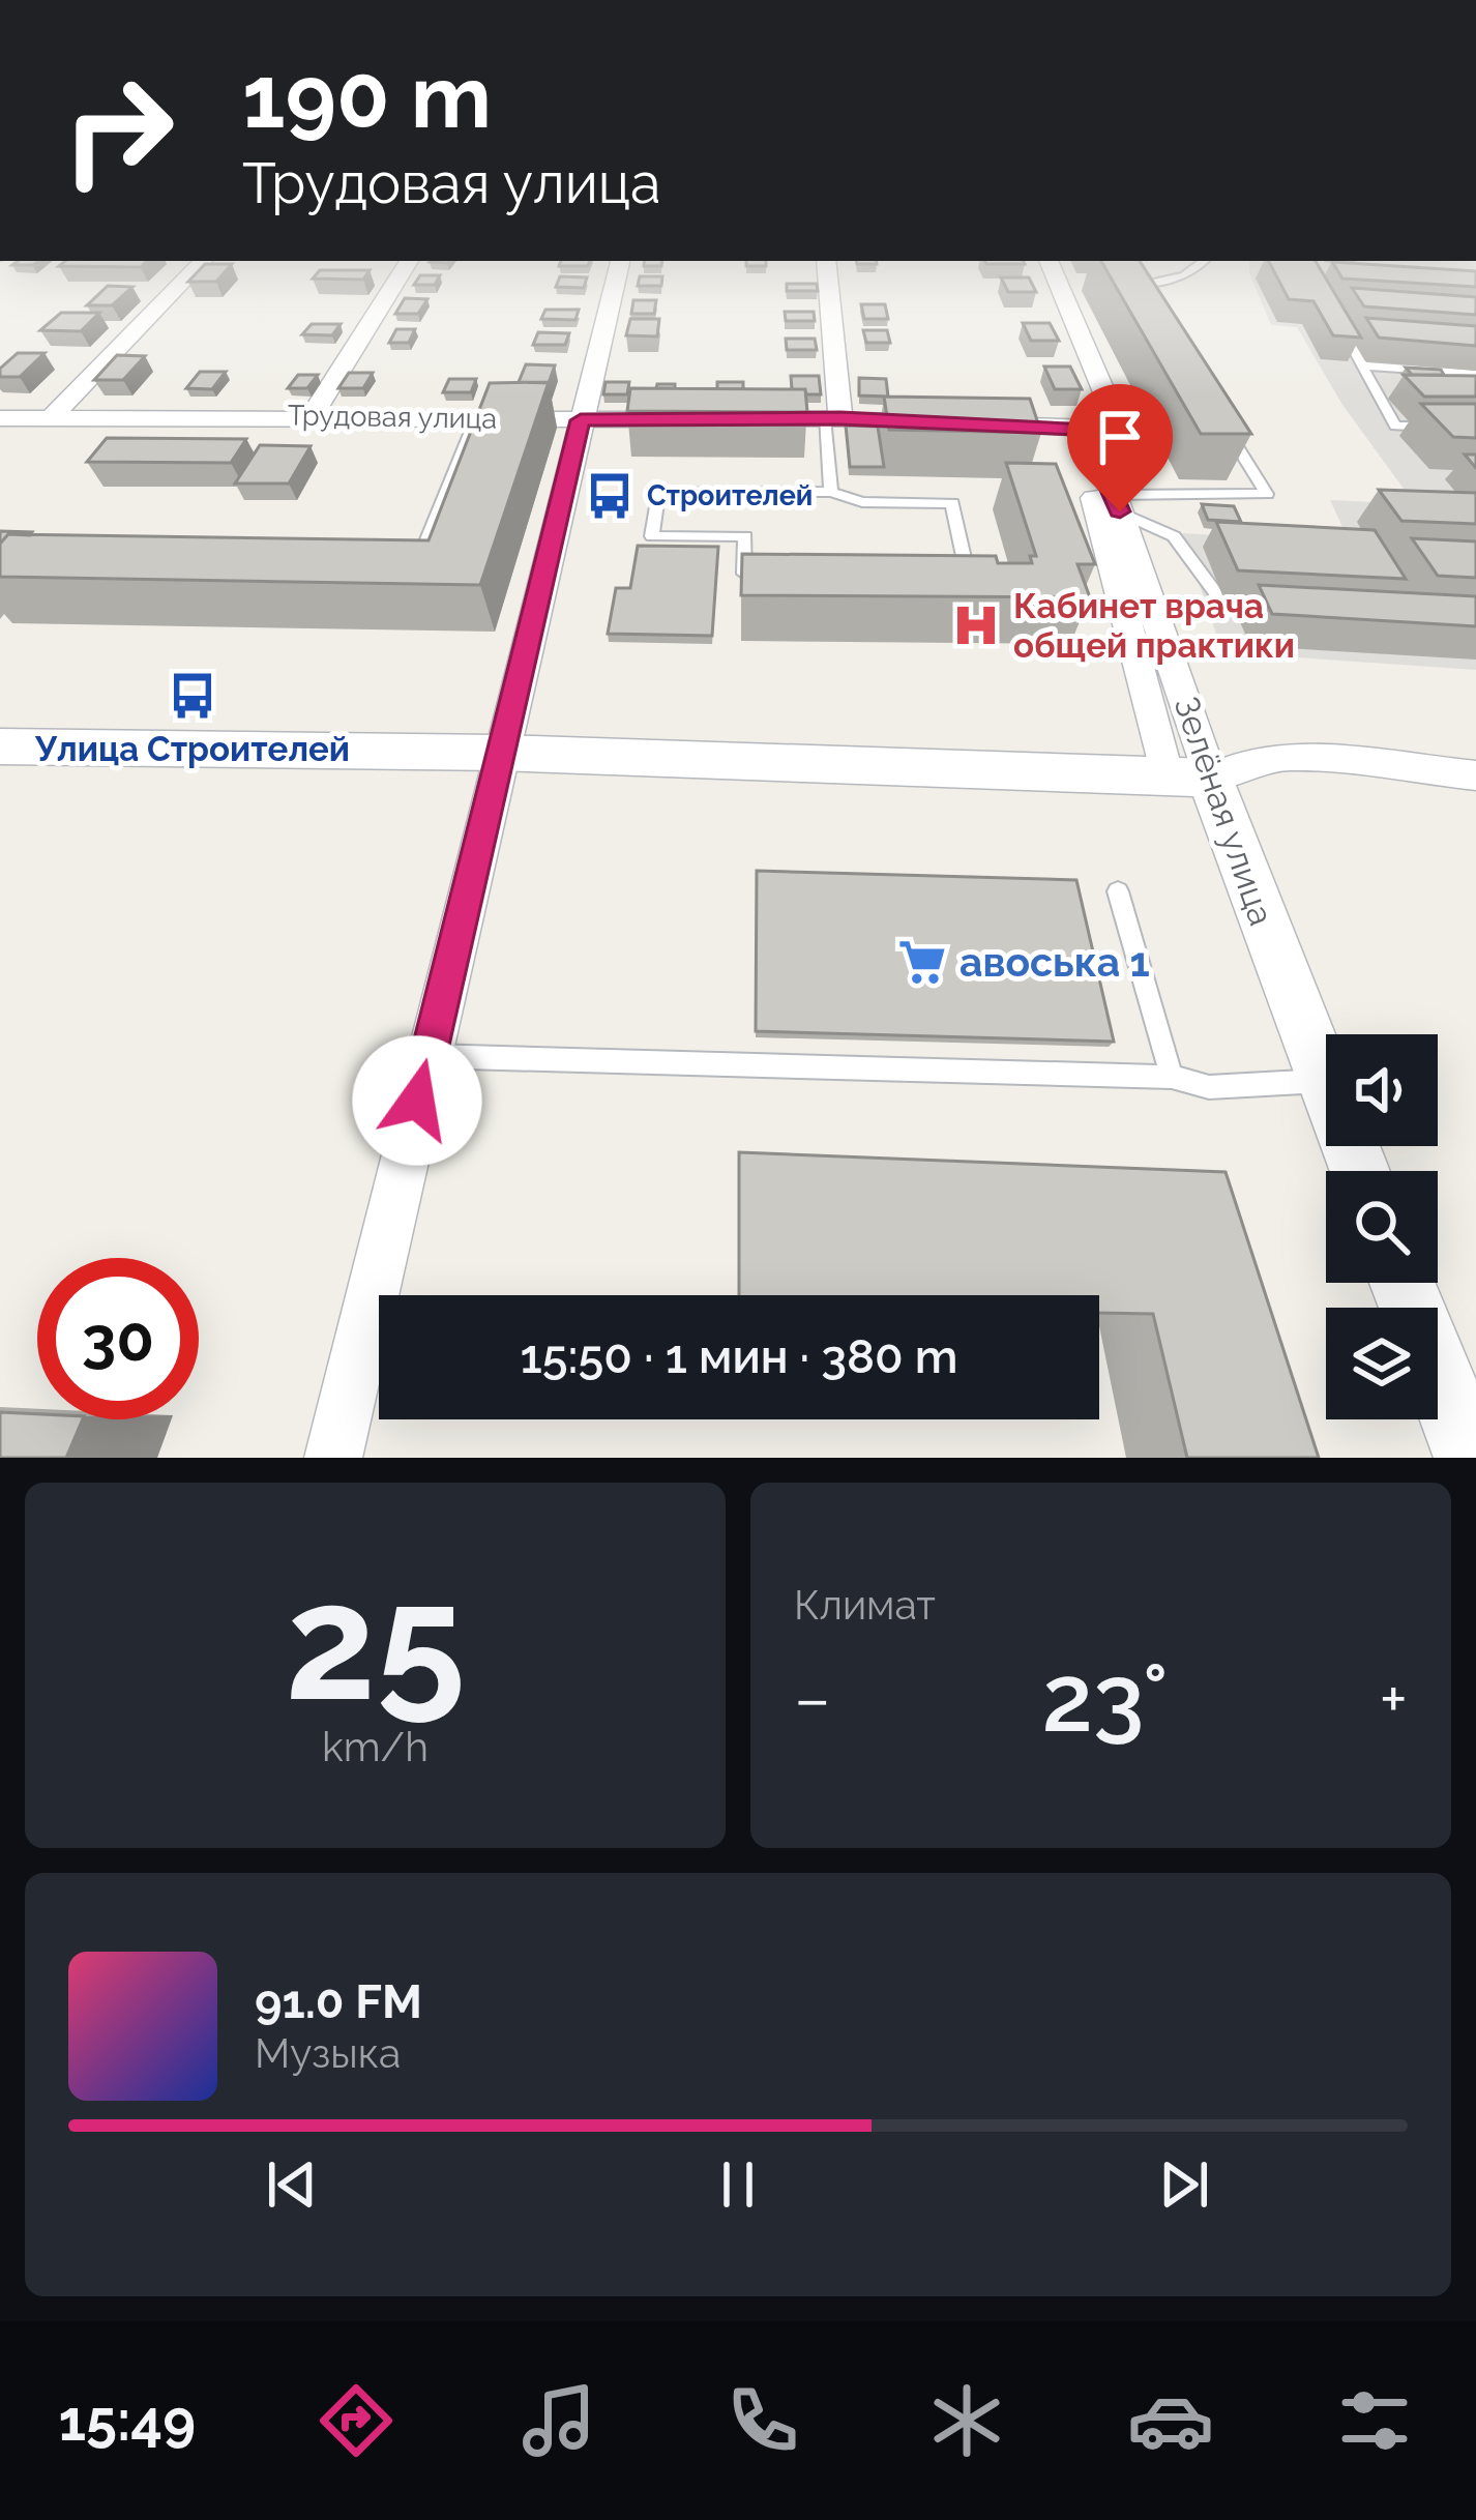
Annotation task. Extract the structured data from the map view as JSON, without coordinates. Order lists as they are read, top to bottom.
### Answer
{
  "streets": {
    "street": ["Трудовая улица", "Зелёная улица"]
  },
  "crossings": [
    ["Трудовая улица", "Зелёная улица"]
  ],
  "places": {
    "bus stop": ["Строителей", "Улица Строителей"],
    "hospital": ["Кабинет врача общей практики"],
    "supermarket": ["авоська 1"]
  },
  "page": {
    "turn": ["190 m", "Трудовая улица"],
    "limit": "30",
    "trip": "15:50 · 1 мин · 380 m",
    "tile": [
      ["25", "km/h"],
      "Климат"
    ],
    "heat": ["−", "23°", "+"],
    "song": ["91.0 FM", "Музыка"],
    "tabs": "15:49"
  }
}
